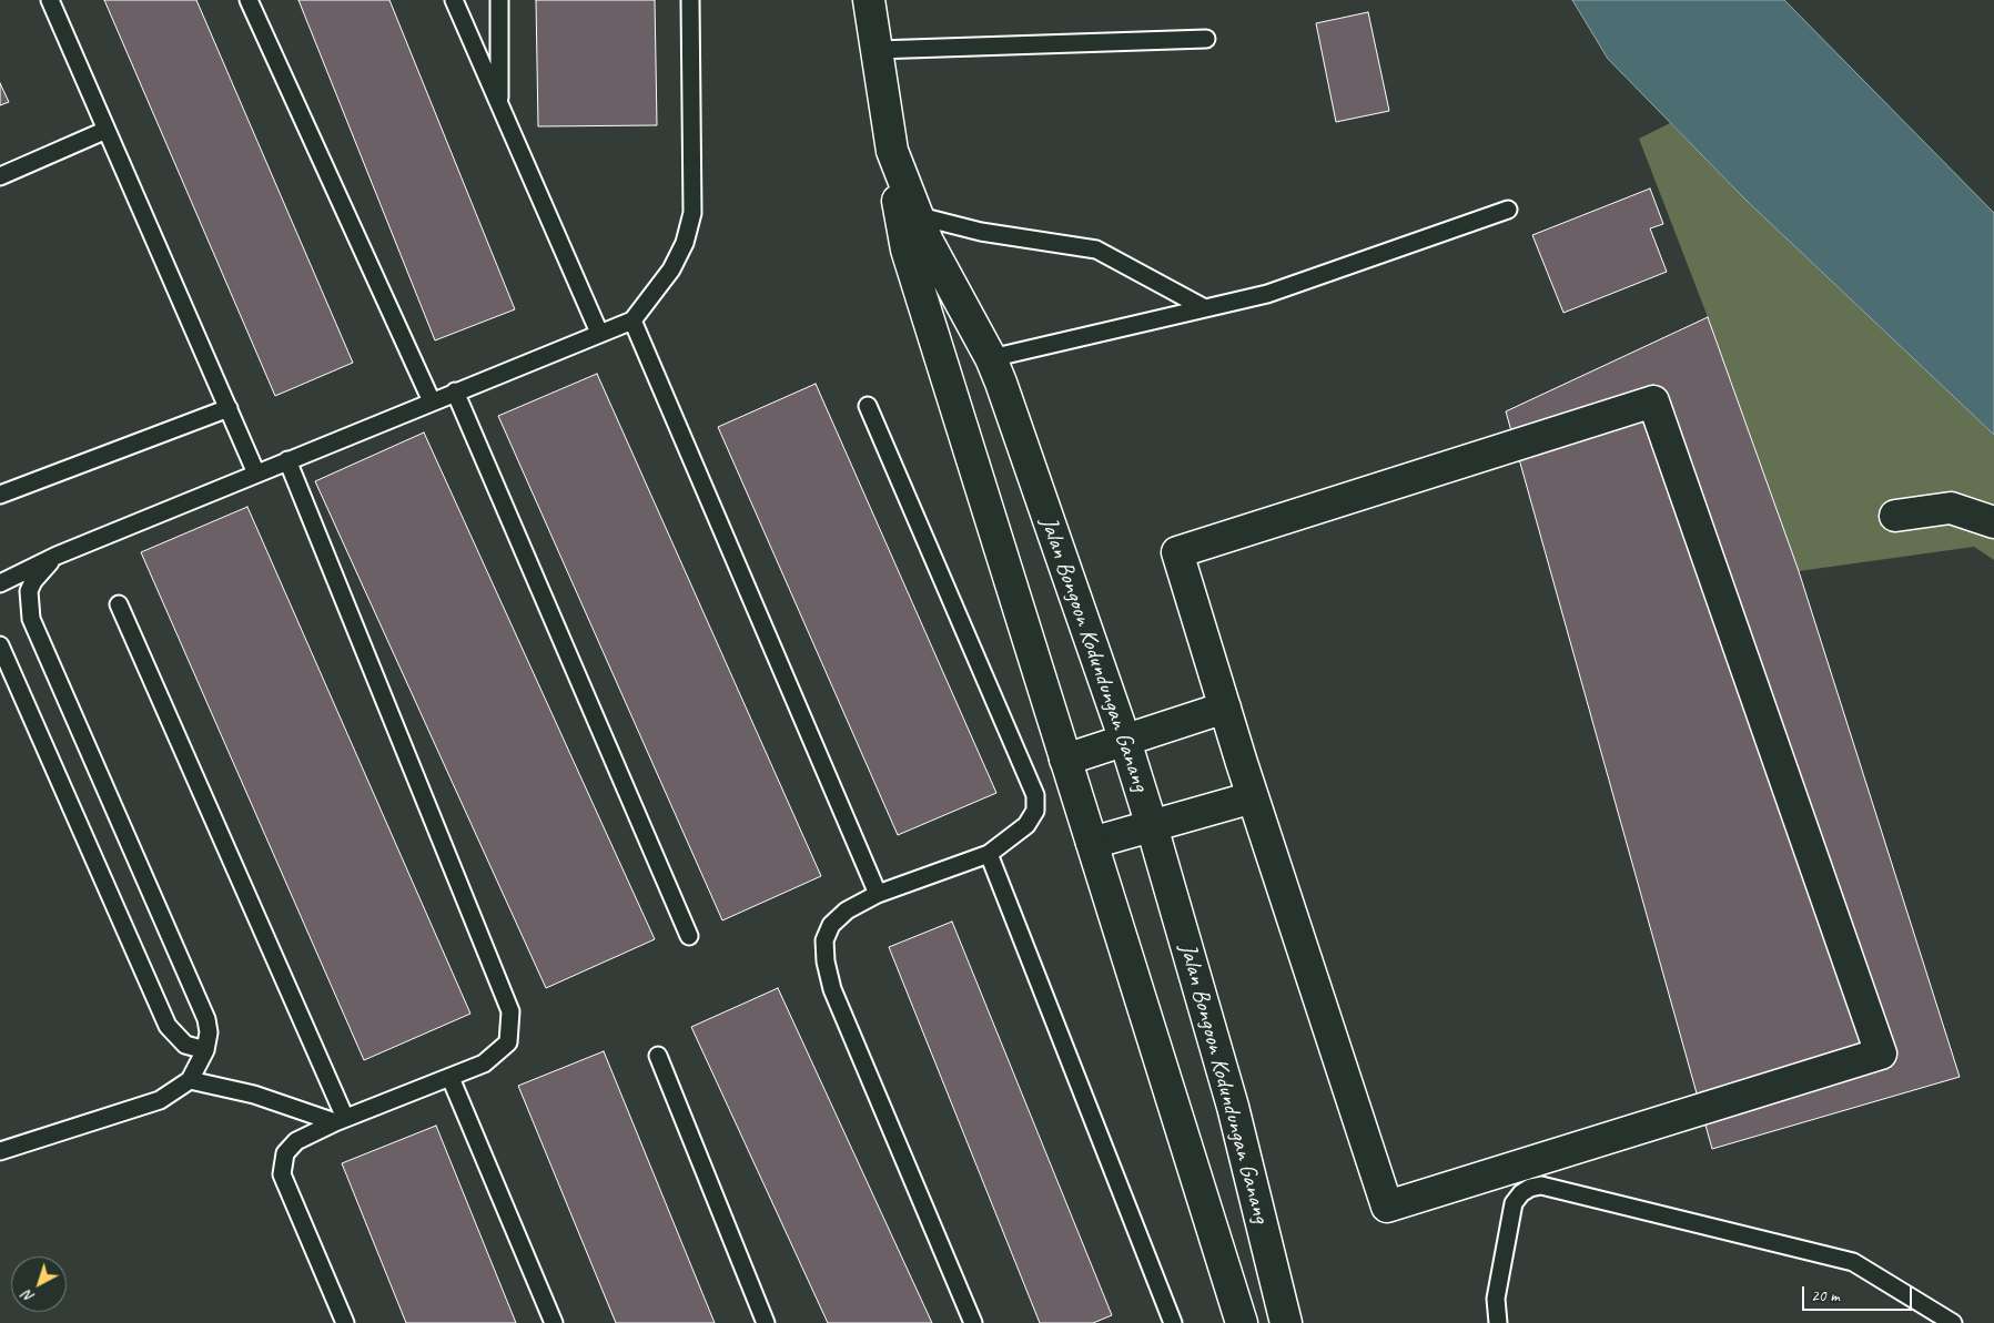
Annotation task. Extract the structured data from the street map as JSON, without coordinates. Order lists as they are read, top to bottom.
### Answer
{
  "streets": {
    "street": ["Jalan Bongoon Kodundungan Ganang"]
  },
  "scale_bar": "20 m",
  "north": "bottom left"
}
